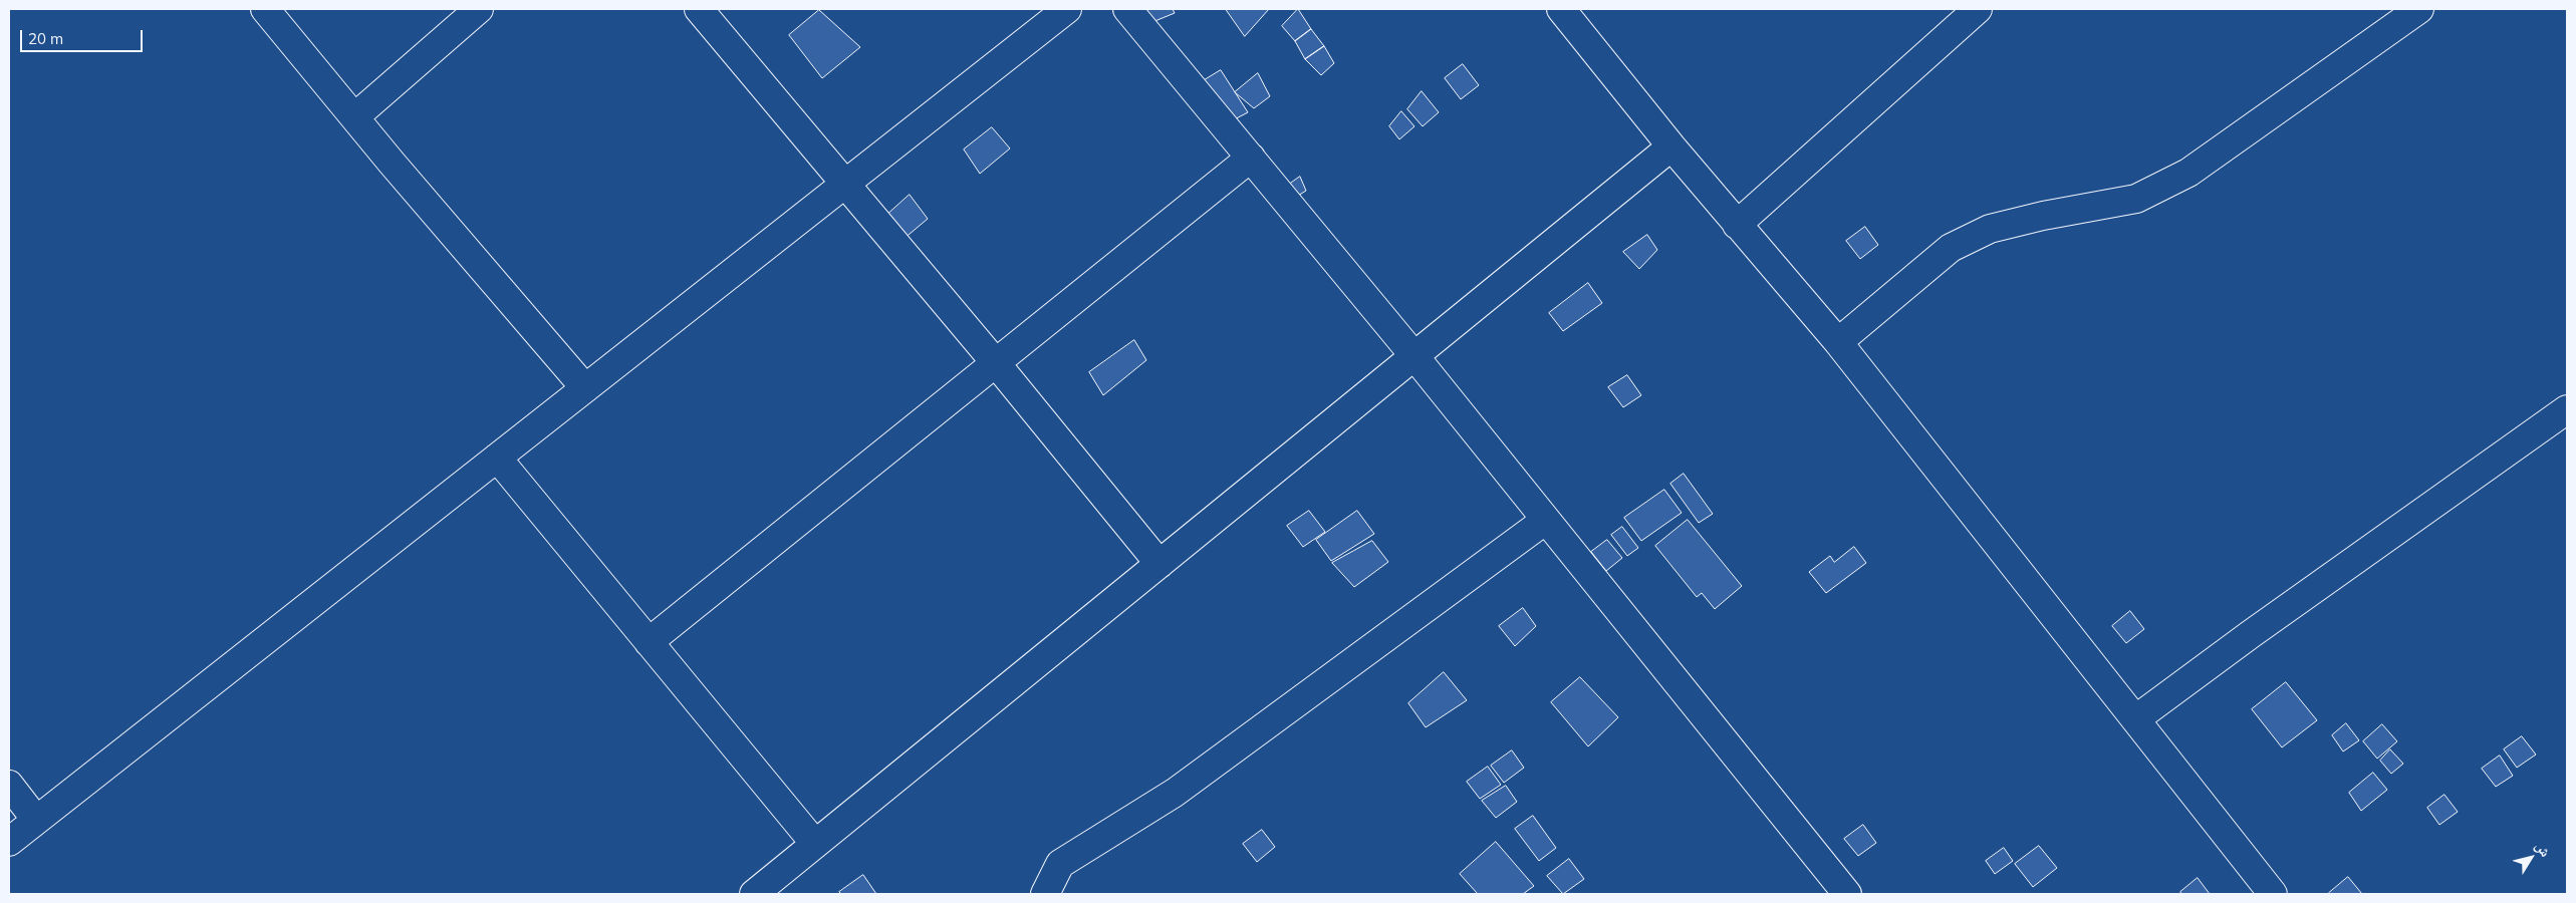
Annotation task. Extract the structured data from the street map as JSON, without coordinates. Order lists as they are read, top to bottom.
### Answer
{
  "scale_bar": "20 m",
  "north": "top right"
}
